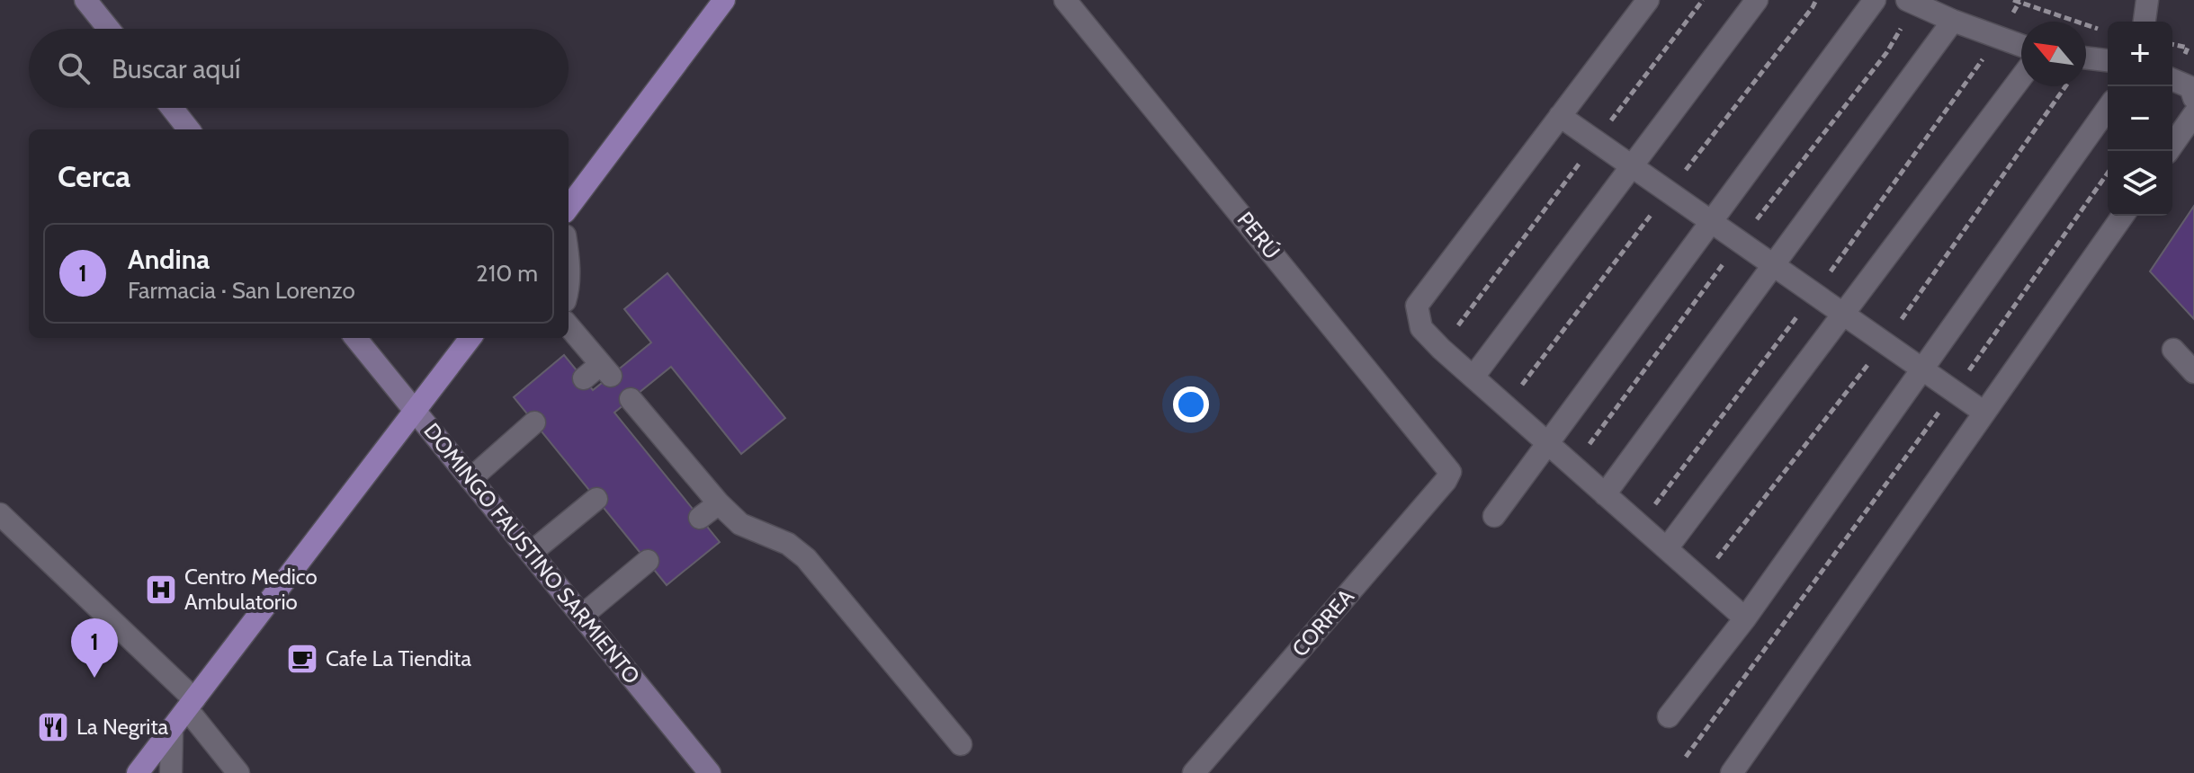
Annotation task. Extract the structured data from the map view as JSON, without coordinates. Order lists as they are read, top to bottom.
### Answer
{
  "streets": {
    "main road": ["DOMINGO FAUSTINO SARMIENTO"],
    "street": ["PERÚ", "CORREA"]
  },
  "crossings": [
    ["PERÚ", "CORREA"]
  ],
  "places": {
    "hospital": ["Centro Medico Ambulatorio"],
    "cafe": ["Cafe La Tiendita"],
    "restaurant": ["La Negrita"]
  },
  "north": "top left",
  "page": {
    "map_buttons": ["+", "−"],
    "search": "Buscar aquí",
    "heading": "Cerca",
    "list": [
      {
        "mark": "1",
        "name": "Andina",
        "note": "Farmacia · San Lorenzo",
        "value": "210 m"
      }
    ],
    "pins": "1"
  }
}
